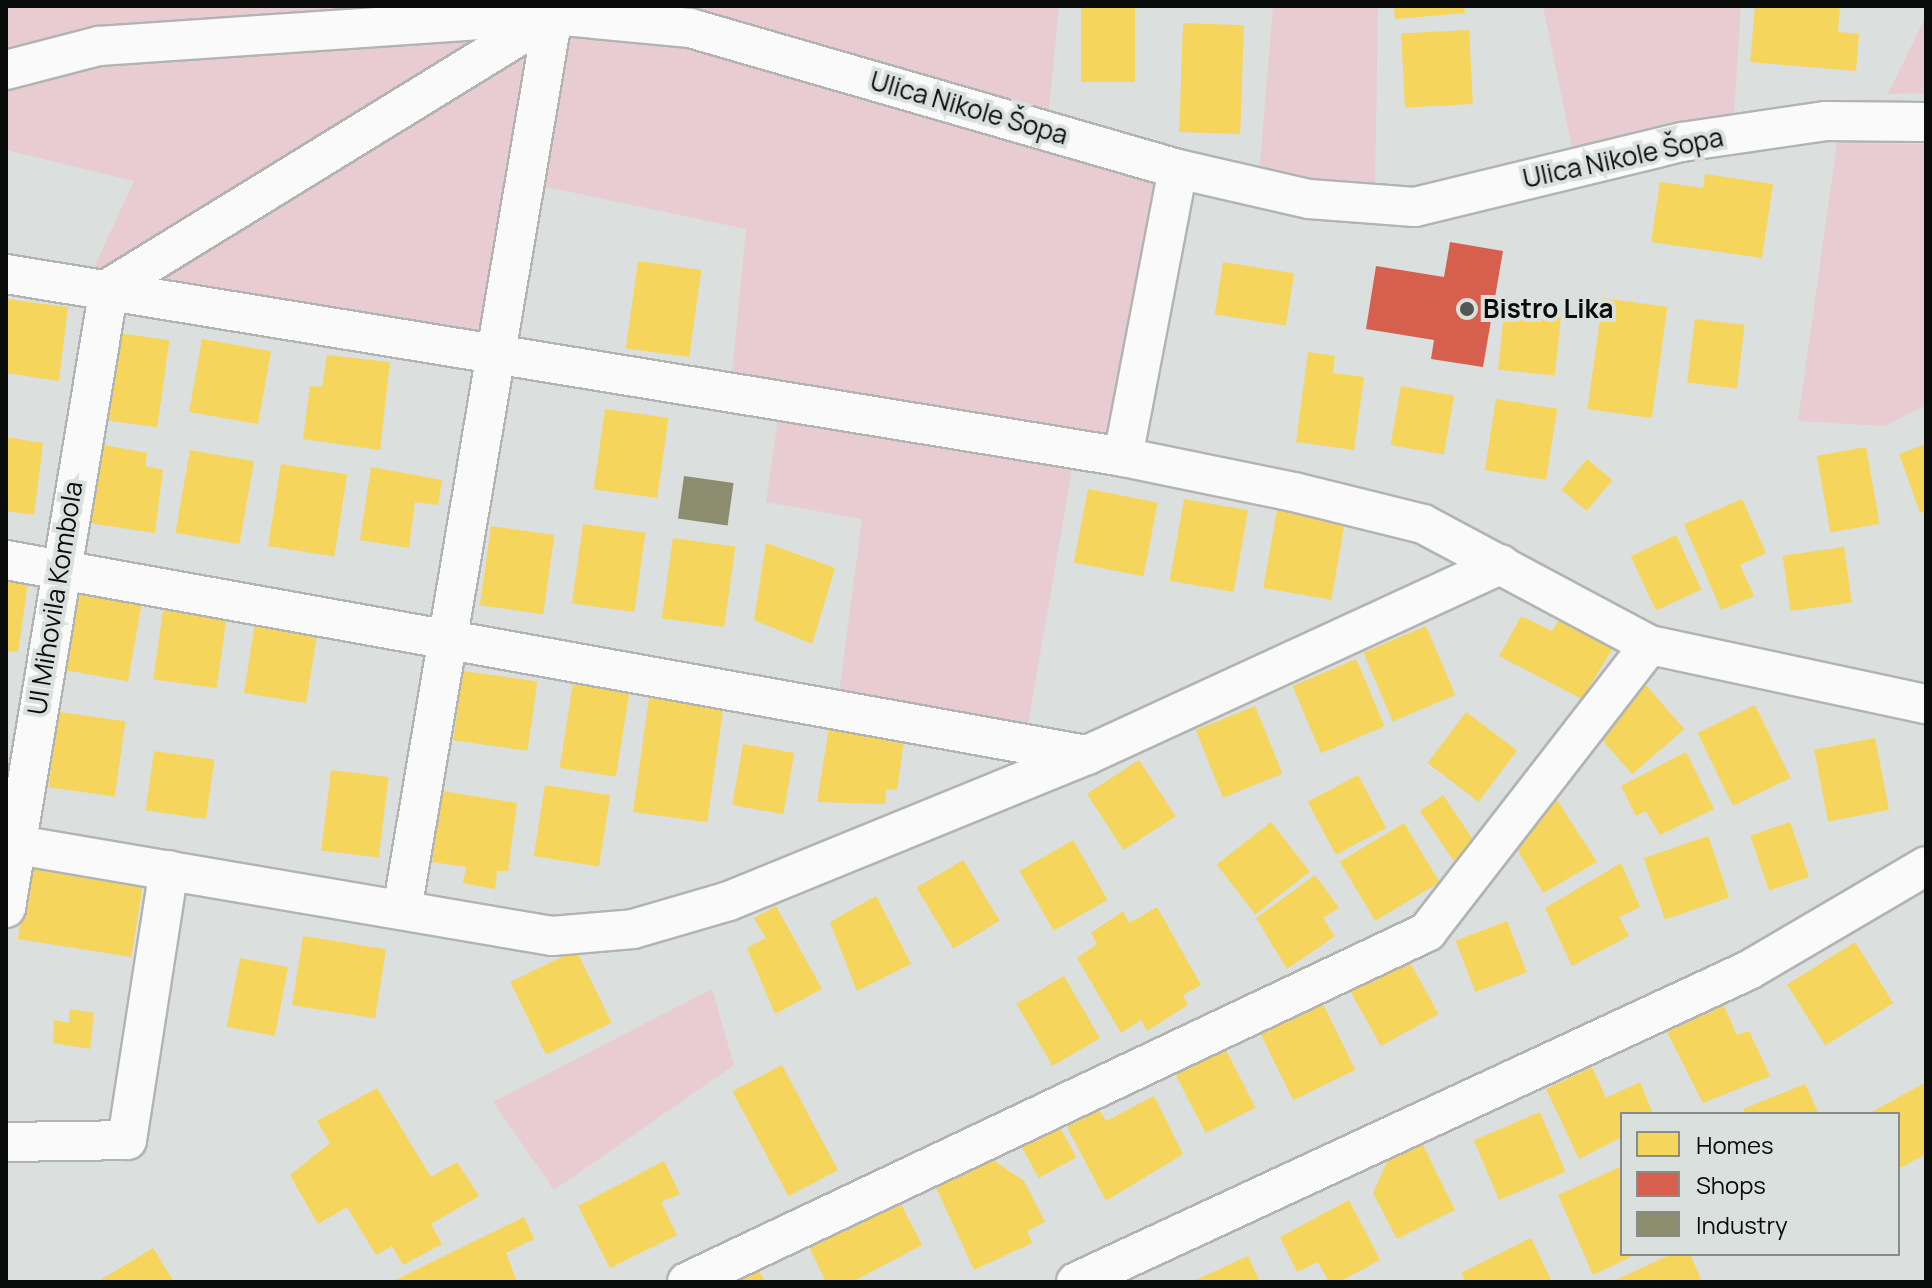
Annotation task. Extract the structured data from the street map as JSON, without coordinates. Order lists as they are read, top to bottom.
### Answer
{
  "streets": {
    "street": ["Ulica Nikole Šopa", "Ul Mihovila Kombola"]
  },
  "places": ["Bistro Lika"],
  "legend": ["Homes", "Shops", "Industry"]
}
